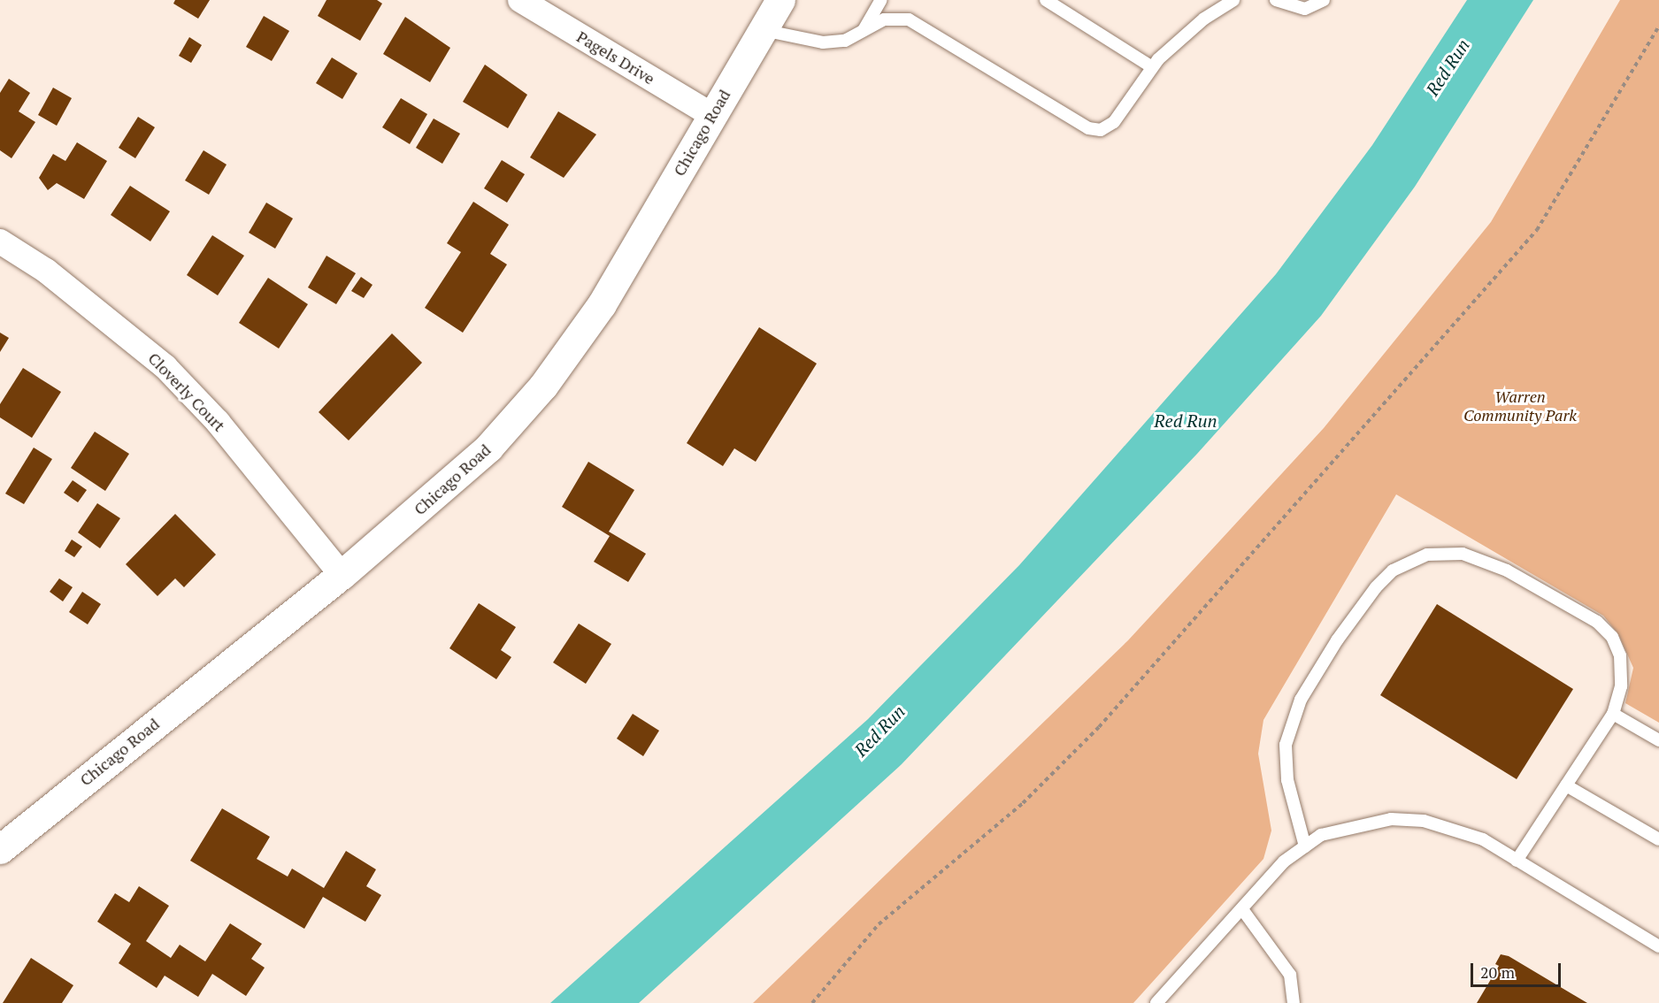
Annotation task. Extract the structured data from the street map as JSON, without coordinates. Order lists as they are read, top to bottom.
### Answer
{
  "streets": {
    "street": ["Pagels Drive", "Chicago Road", "Cloverly Court"]
  },
  "crossings": [
    ["Pagels Drive", "Chicago Road"],
    ["Chicago Road", "Cloverly Court"]
  ],
  "water": ["Red Run"],
  "parks": ["Warren Community Park"],
  "scale_bar": "20 m"
}
